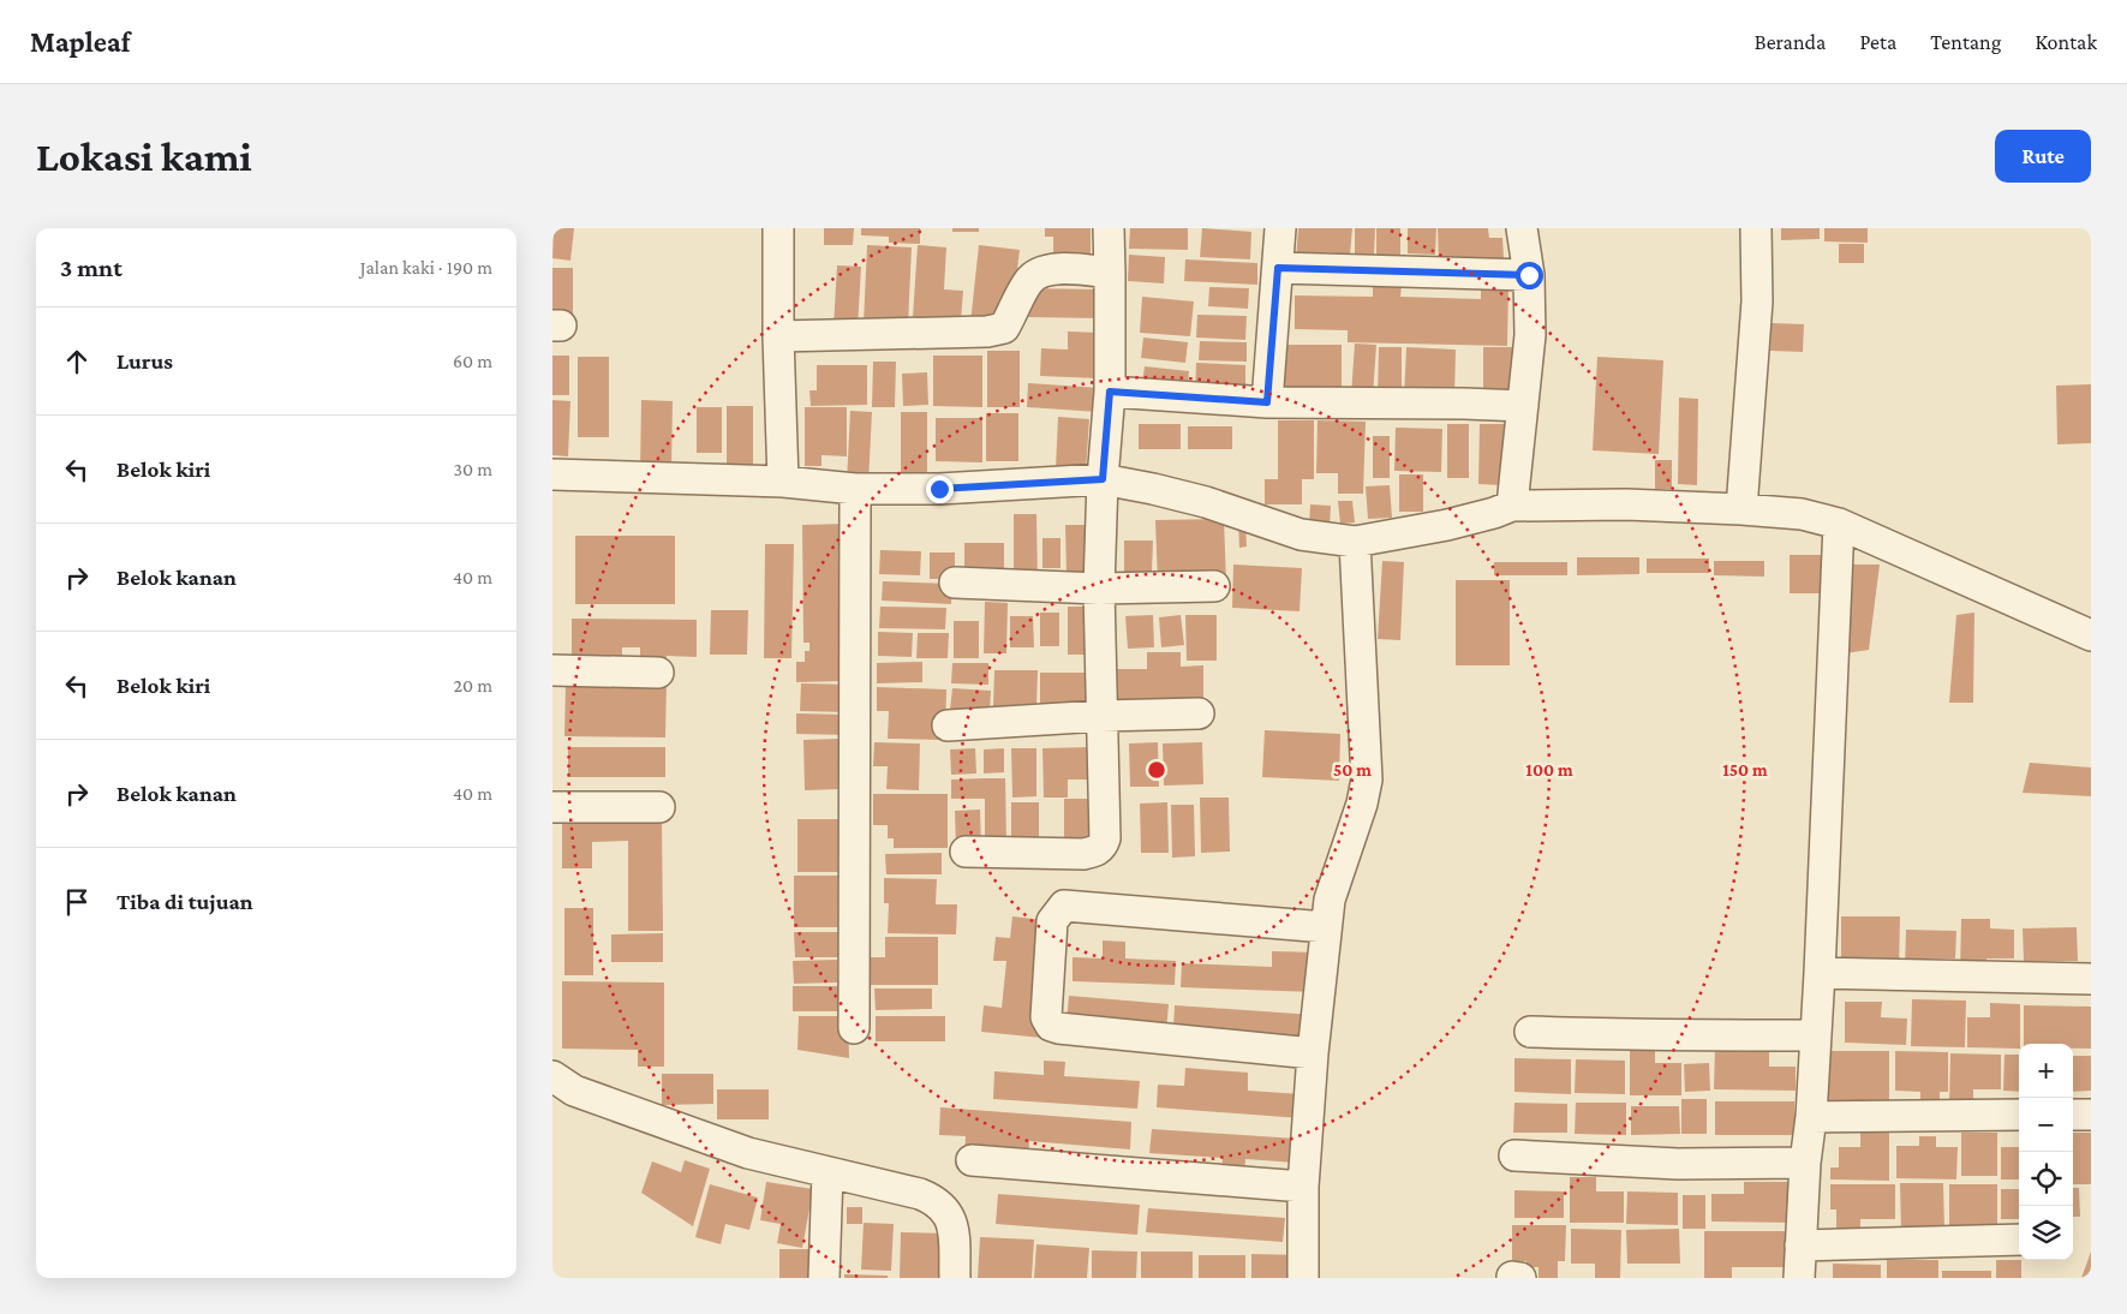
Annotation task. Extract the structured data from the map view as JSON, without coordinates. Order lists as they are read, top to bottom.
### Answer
{
  "page": {
    "header": "Mapleaf",
    "nav": [
      "Beranda",
      "Peta",
      "Tentang",
      "Kontak"
    ],
    "buttons": "Rute",
    "title": "Lokasi kami",
    "heading": ["3 mnt", "Jalan kaki · 190 m"],
    "list": [
      ["Lurus", "60 m"],
      ["Belok kiri", "30 m"],
      ["Belok kanan", "40 m"],
      ["Belok kiri", "20 m"],
      ["Belok kanan", "40 m"],
      "Tiba di tujuan"
    ],
    "map_buttons": ["+", "−"]
  },
  "rings": ["50 m", "100 m", "150 m"]
}
